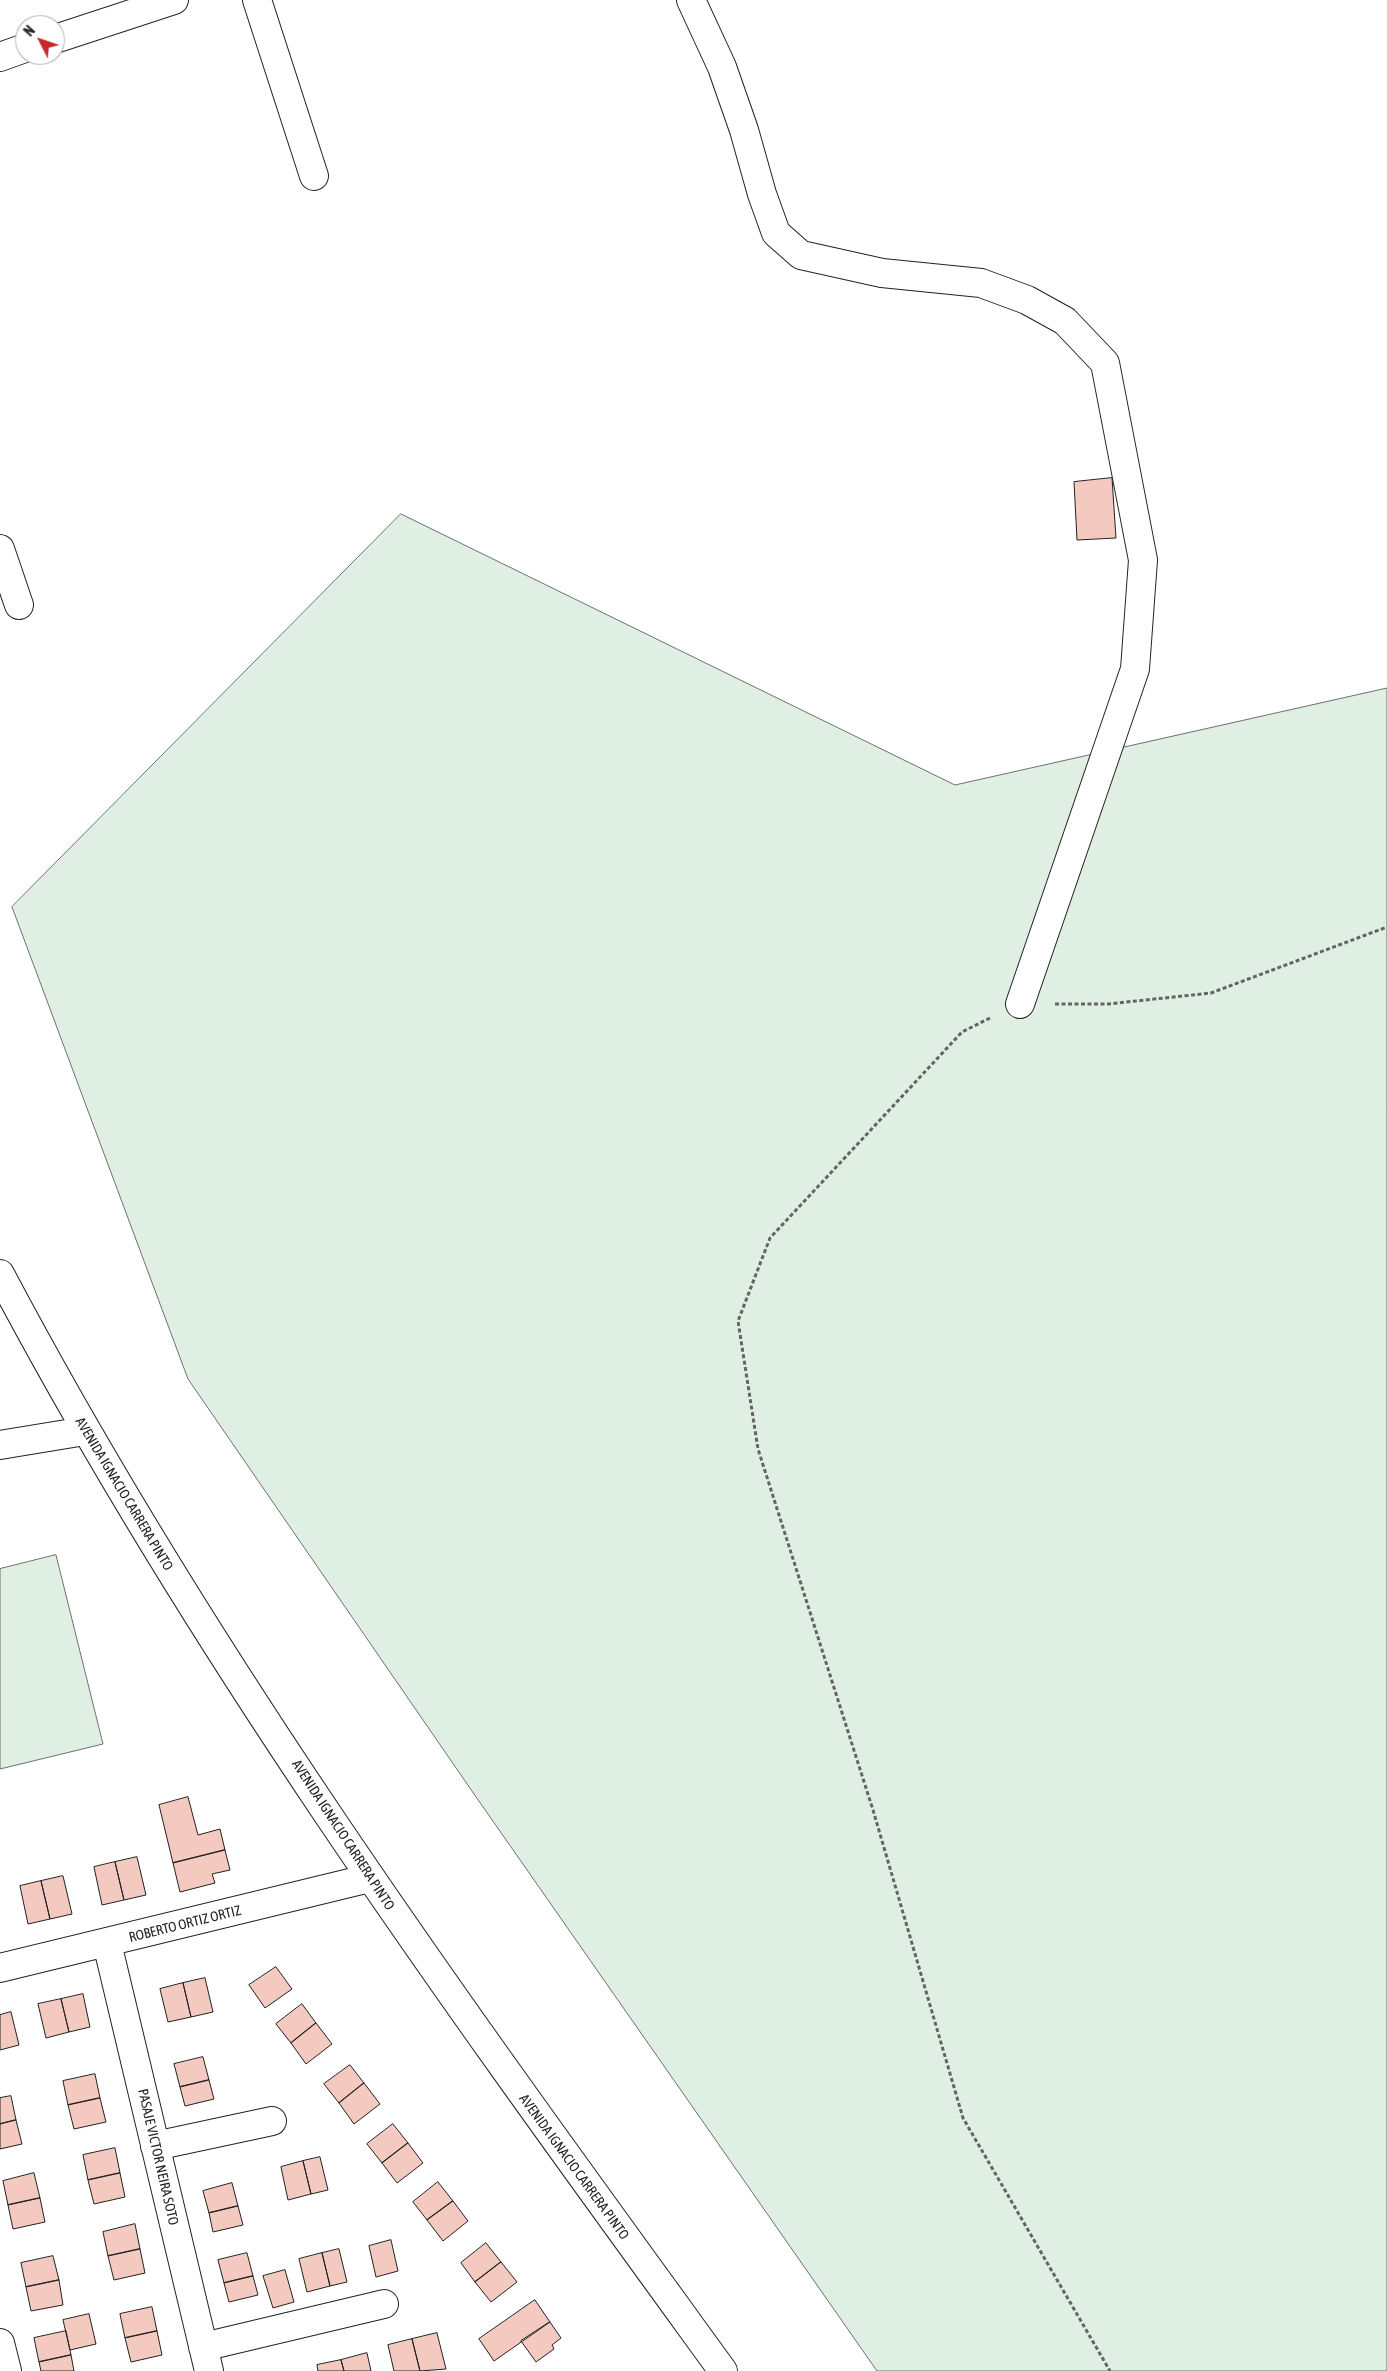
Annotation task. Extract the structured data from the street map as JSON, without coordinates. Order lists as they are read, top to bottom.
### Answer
{
  "streets": {
    "street": ["AVENIDA IGNACIO CARRERA PINTO", "ROBERTO ORTIZ ORTIZ", "PASAJE VICTOR NEIRA SOTO"]
  },
  "crossings": [
    ["AVENIDA IGNACIO CARRERA PINTO", "ROBERTO ORTIZ ORTIZ"],
    ["ROBERTO ORTIZ ORTIZ", "PASAJE VICTOR NEIRA SOTO"]
  ],
  "north": "top left"
}
